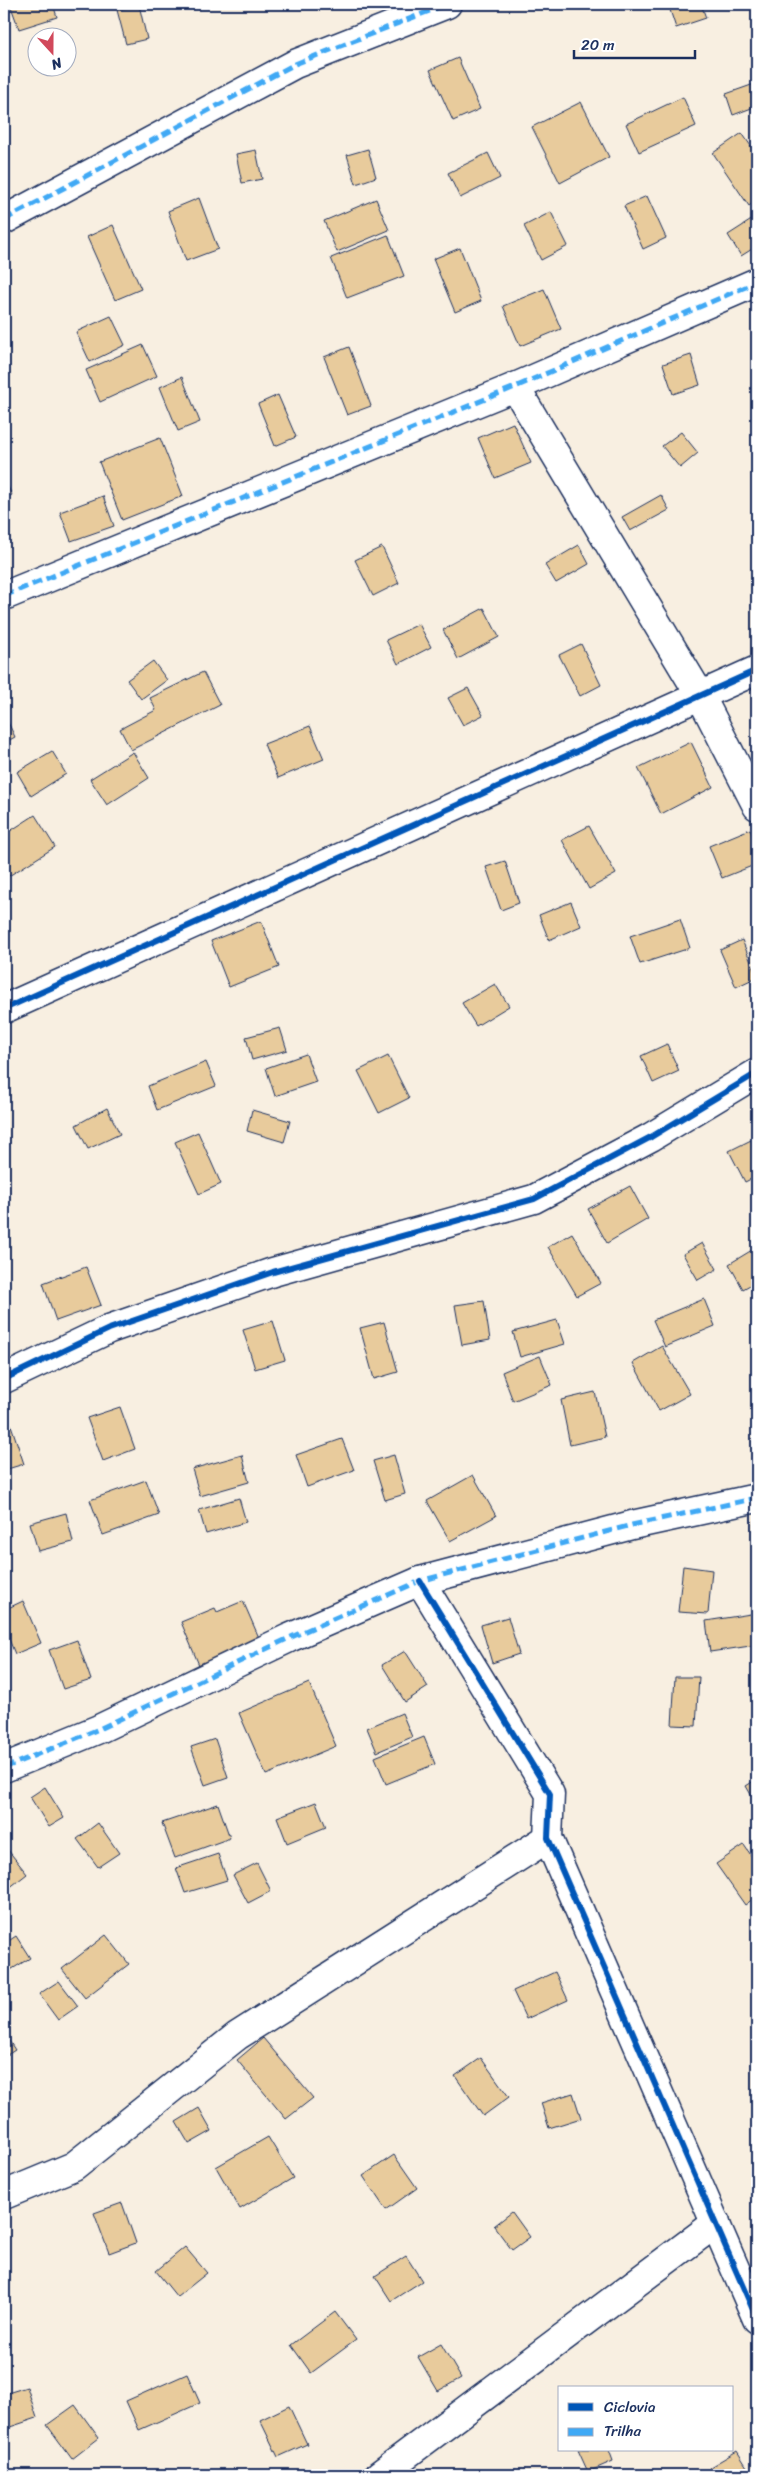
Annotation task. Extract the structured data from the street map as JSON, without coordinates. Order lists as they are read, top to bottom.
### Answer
{
  "legend": ["Ciclovia", "Trilha"],
  "scale_bar": "20 m",
  "north": "bottom"
}
